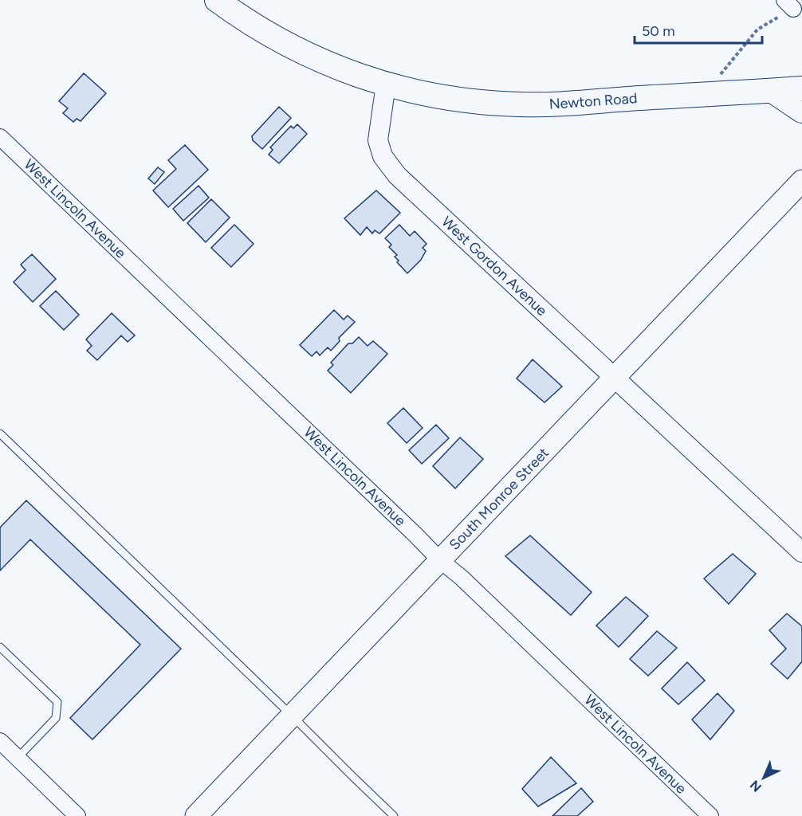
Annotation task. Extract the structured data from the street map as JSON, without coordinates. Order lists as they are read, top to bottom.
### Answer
{
  "streets": {
    "main road": ["Newton Road", "South Monroe Street"],
    "street": ["West Lincoln Avenue", "West Gordon Avenue"]
  },
  "crossings": [
    ["Newton Road", "West Gordon Avenue"],
    ["West Lincoln Avenue", "South Monroe Street"],
    ["West Gordon Avenue", "South Monroe Street"]
  ],
  "scale_bar": "50 m",
  "north": "bottom left"
}
